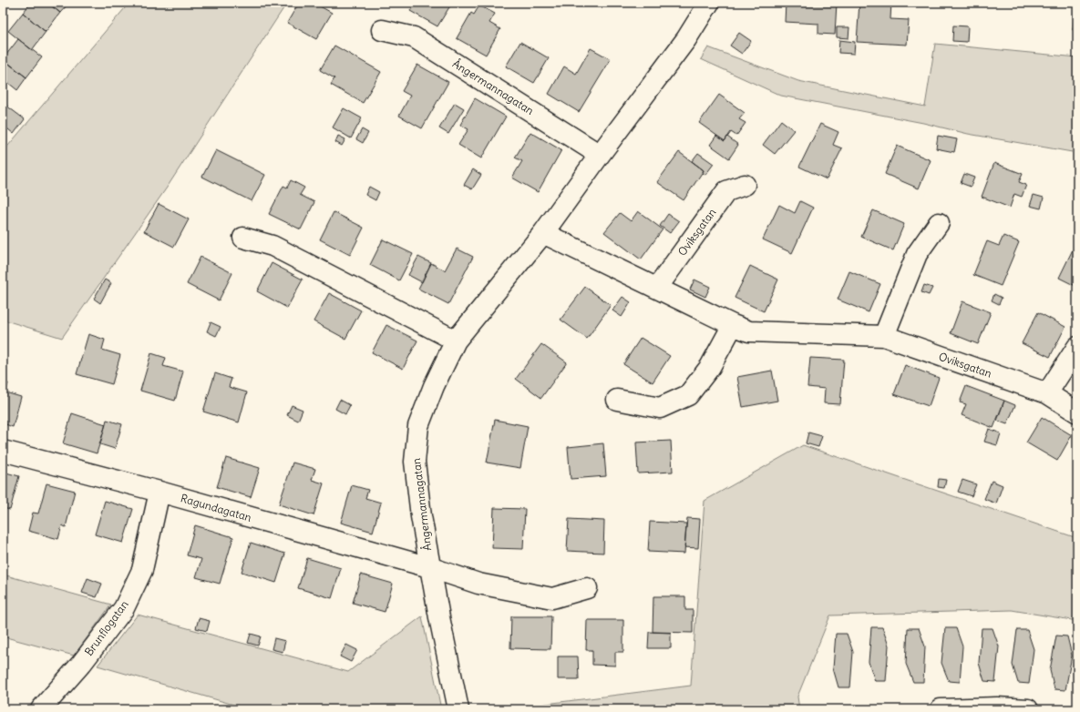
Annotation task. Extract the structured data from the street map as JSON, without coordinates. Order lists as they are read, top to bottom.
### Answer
{
  "streets": {
    "street": [
      "Ångermannagatan",
      "Oviksgatan",
      "Ragundagatan",
      "Brunflogatan"
    ]
  },
  "crossings": [
    ["Ångermannagatan", "Oviksgatan"],
    ["Ångermannagatan", "Ragundagatan"],
    ["Ragundagatan", "Brunflogatan"]
  ]
}
